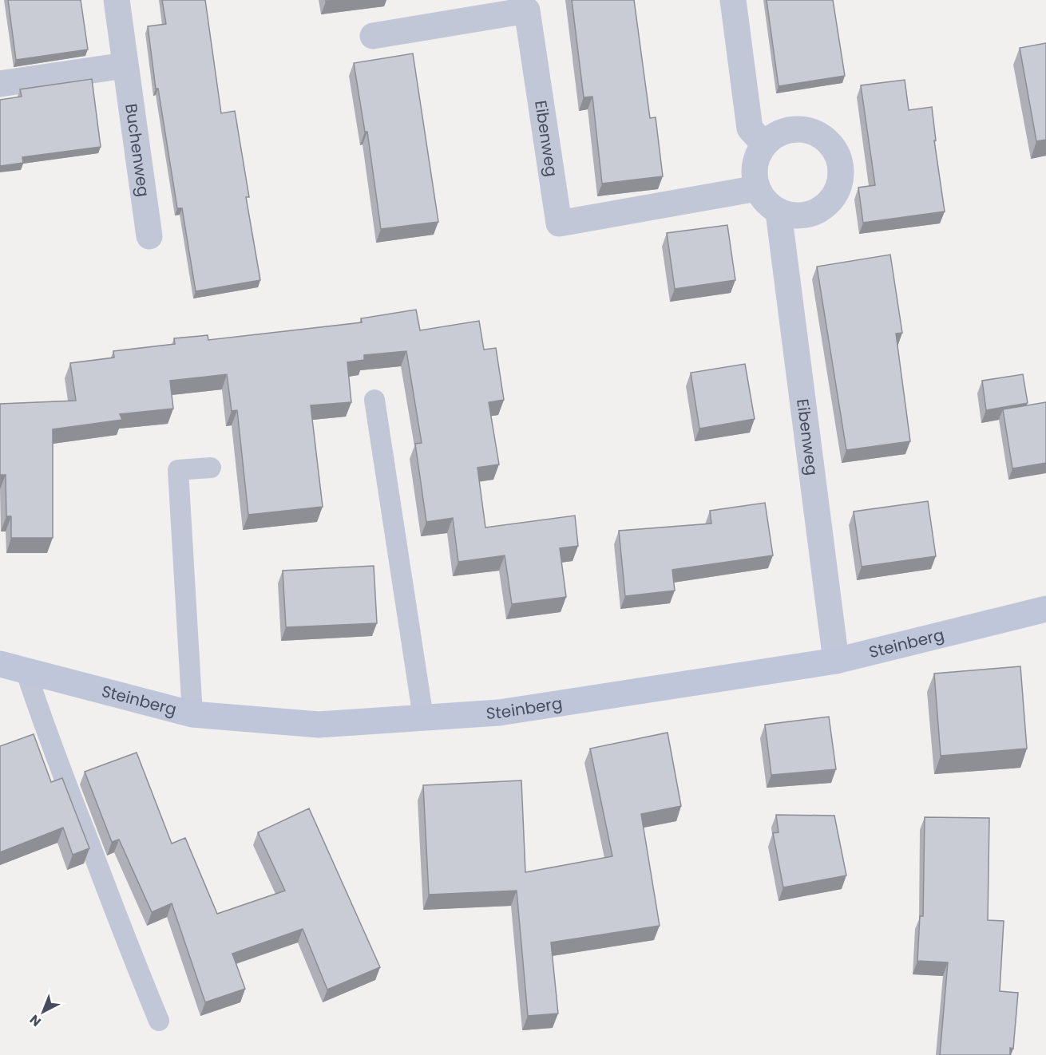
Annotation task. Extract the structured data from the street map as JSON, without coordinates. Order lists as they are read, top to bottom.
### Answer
{
  "streets": {
    "street": ["Eibenweg", "Buchenweg", "Steinberg"]
  },
  "crossings": [
    ["Eibenweg", "Steinberg"]
  ],
  "north": "bottom left"
}
